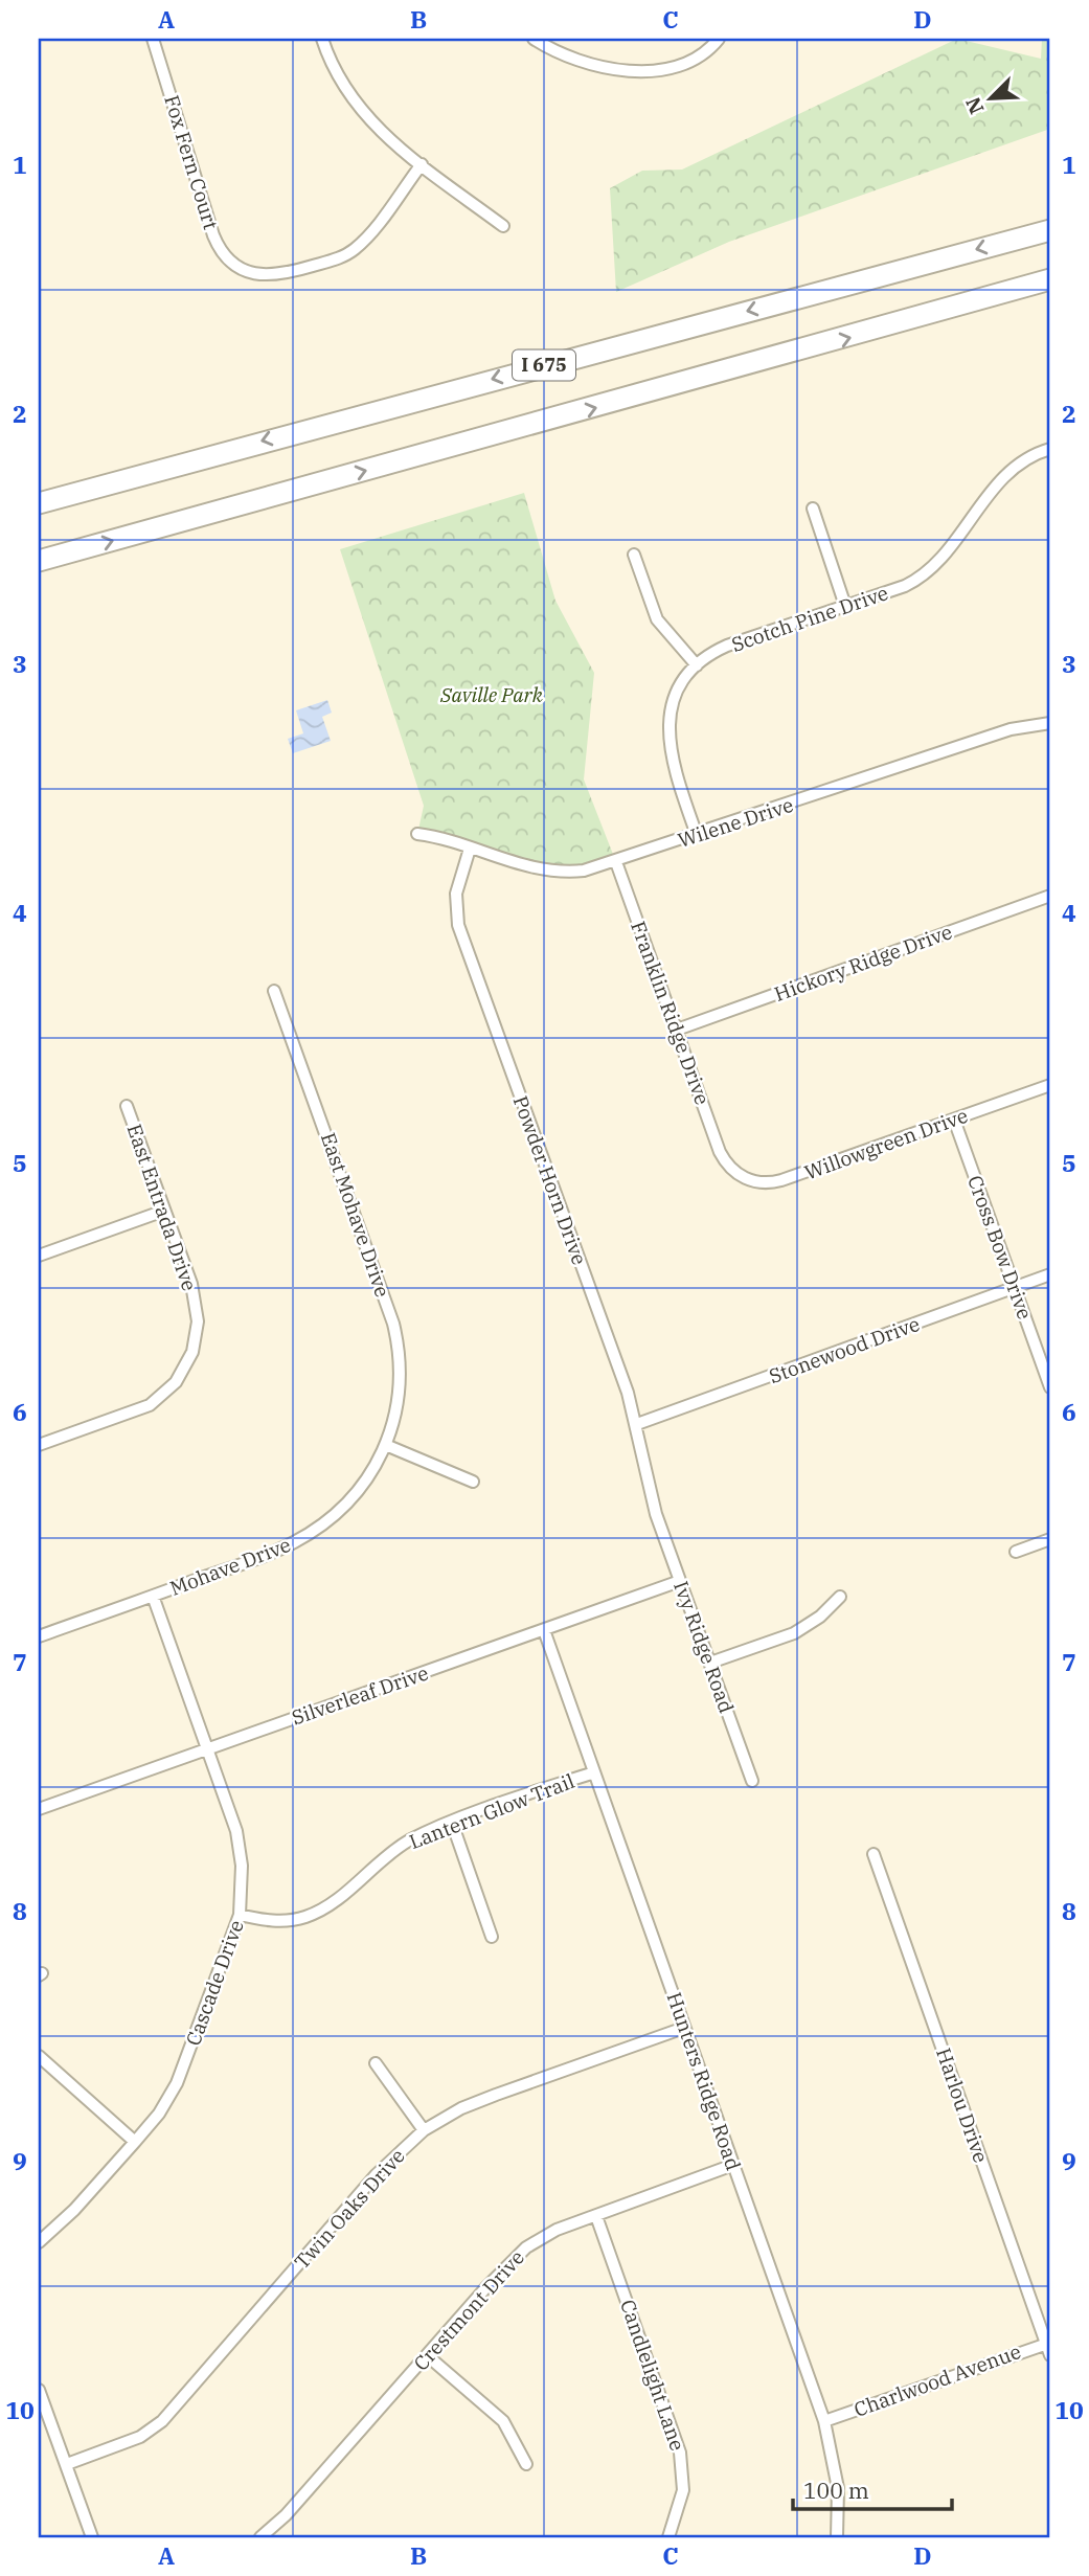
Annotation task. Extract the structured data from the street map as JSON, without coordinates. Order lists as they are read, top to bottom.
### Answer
{
  "streets": {
    "highway": ["I 675"],
    "street": [
      "Fox Fern Court",
      "Scotch Pine Drive",
      "Wilene Drive",
      "Hickory Ridge Drive",
      "Franklin Ridge Drive",
      "Willowgreen Drive",
      "Powder Horn Drive",
      "East Entrada Drive",
      "East Mohave Drive",
      "Cross Bow Drive",
      "Stonewood Drive",
      "Mohave Drive",
      "Ivy Ridge Road",
      "Silverleaf Drive",
      "Lantern Glow Trail",
      "Cascade Drive",
      "Hunters Ridge Road",
      "Harlou Drive",
      "Twin Oaks Drive",
      "Crestmont Drive",
      "Candlelight Lane",
      "Charlwood Avenue"
    ]
  },
  "crossings": [
    ["Scotch Pine Drive", "Wilene Drive"],
    ["Wilene Drive", "Franklin Ridge Drive"],
    ["Wilene Drive", "Powder Horn Drive"],
    ["Hickory Ridge Drive", "Franklin Ridge Drive"],
    ["Franklin Ridge Drive", "Willowgreen Drive"],
    ["Willowgreen Drive", "Cross Bow Drive"],
    ["Powder Horn Drive", "Stonewood Drive"],
    ["Powder Horn Drive", "Ivy Ridge Road"],
    ["East Mohave Drive", "Mohave Drive"],
    ["Cross Bow Drive", "Stonewood Drive"],
    ["Mohave Drive", "Cascade Drive"],
    ["Ivy Ridge Road", "Silverleaf Drive"],
    ["Silverleaf Drive", "Cascade Drive"],
    ["Silverleaf Drive", "Hunters Ridge Road"],
    ["Lantern Glow Trail", "Cascade Drive"],
    ["Lantern Glow Trail", "Hunters Ridge Road"],
    ["Hunters Ridge Road", "Twin Oaks Drive"],
    ["Hunters Ridge Road", "Crestmont Drive"],
    ["Hunters Ridge Road", "Charlwood Avenue"],
    ["Harlou Drive", "Charlwood Avenue"],
    ["Crestmont Drive", "Candlelight Lane"]
  ],
  "parks": ["Saville Park"],
  "scale_bar": "100 m",
  "north": "bottom left",
  "grid": {
    "columns": [
      "A",
      "B",
      "C",
      "D"
    ],
    "rows": [
      "1",
      "2",
      "3",
      "4",
      "5",
      "6",
      "7",
      "8",
      "9",
      "10"
    ]
  }
}
